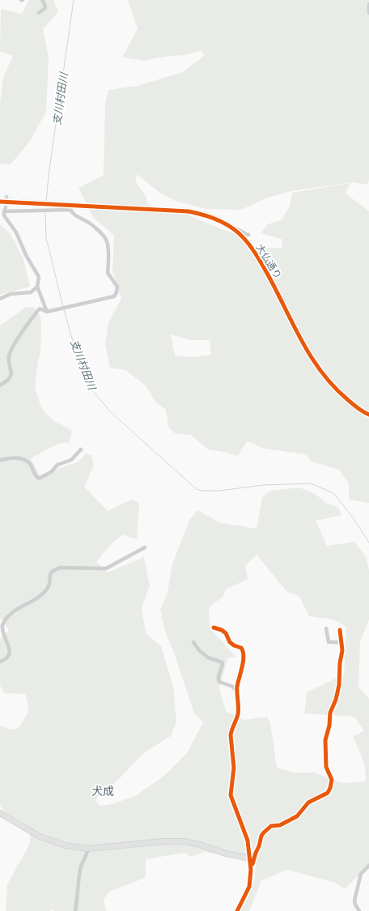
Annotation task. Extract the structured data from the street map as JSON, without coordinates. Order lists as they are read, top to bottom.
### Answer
{
  "streets": {
    "street": ["大仏通り"]
  },
  "districts": ["犬成"],
  "water": ["支川村田川"]
}
